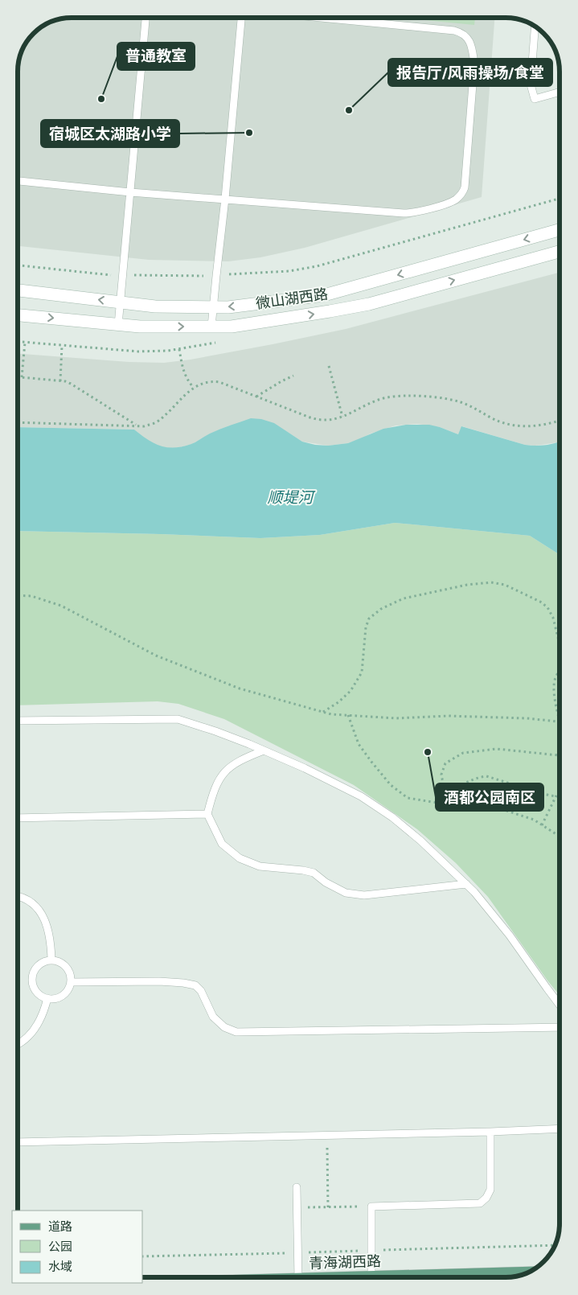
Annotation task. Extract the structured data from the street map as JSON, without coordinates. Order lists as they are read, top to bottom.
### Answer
{
  "streets": {
    "main road": ["青海湖西路"],
    "street": ["微山湖西路"]
  },
  "water": ["顺堤河"],
  "places": [
    "普通教室",
    "报告厅/风雨操场/食堂",
    "宿城区太湖路小学",
    "酒都公园南区"
  ],
  "legend": ["道路", "公园", "水域"]
}
